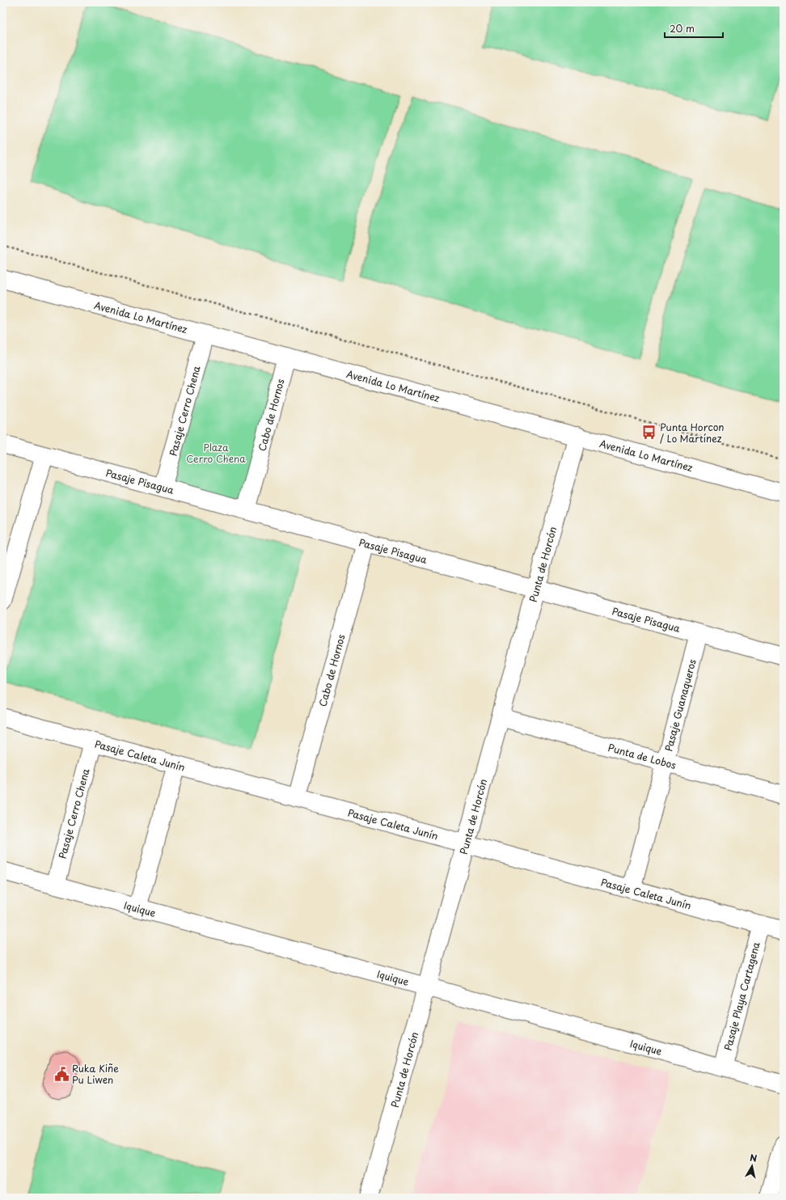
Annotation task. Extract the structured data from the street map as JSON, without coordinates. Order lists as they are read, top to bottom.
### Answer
{
  "streets": {
    "street": [
      "Avenida Lo Martínez",
      "Pasaje Cerro Chena",
      "Cabo de Hornos",
      "Pasaje Pisagua",
      "Punta de Horcón",
      "Pasaje Guanaqueros",
      "Pasaje Caleta Junín",
      "Punta de Lobos",
      "Iquique",
      "Pasaje Playa Cartagena"
    ]
  },
  "crossings": [
    ["Avenida Lo Martínez", "Pasaje Cerro Chena"],
    ["Avenida Lo Martínez", "Cabo de Hornos"],
    ["Avenida Lo Martínez", "Punta de Horcón"],
    ["Pasaje Cerro Chena", "Pasaje Pisagua"],
    ["Pasaje Cerro Chena", "Pasaje Caleta Junín"],
    ["Pasaje Cerro Chena", "Iquique"],
    ["Cabo de Hornos", "Pasaje Pisagua"],
    ["Cabo de Hornos", "Pasaje Caleta Junín"],
    ["Pasaje Pisagua", "Punta de Horcón"],
    ["Pasaje Pisagua", "Pasaje Guanaqueros"],
    ["Punta de Horcón", "Pasaje Caleta Junín"],
    ["Punta de Horcón", "Punta de Lobos"],
    ["Punta de Horcón", "Iquique"],
    ["Pasaje Guanaqueros", "Pasaje Caleta Junín"],
    ["Pasaje Guanaqueros", "Punta de Lobos"],
    ["Pasaje Caleta Junín", "Pasaje Playa Cartagena"],
    ["Iquique", "Pasaje Playa Cartagena"]
  ],
  "parks": ["Plaza Cerro Chena"],
  "places": {
    "bus stop": ["Punta Horcon / Lo Martínez"],
    "public building": ["Ruka Kiñe Pu Liwen"]
  },
  "scale_bar": "20 m",
  "north": "top"
}
